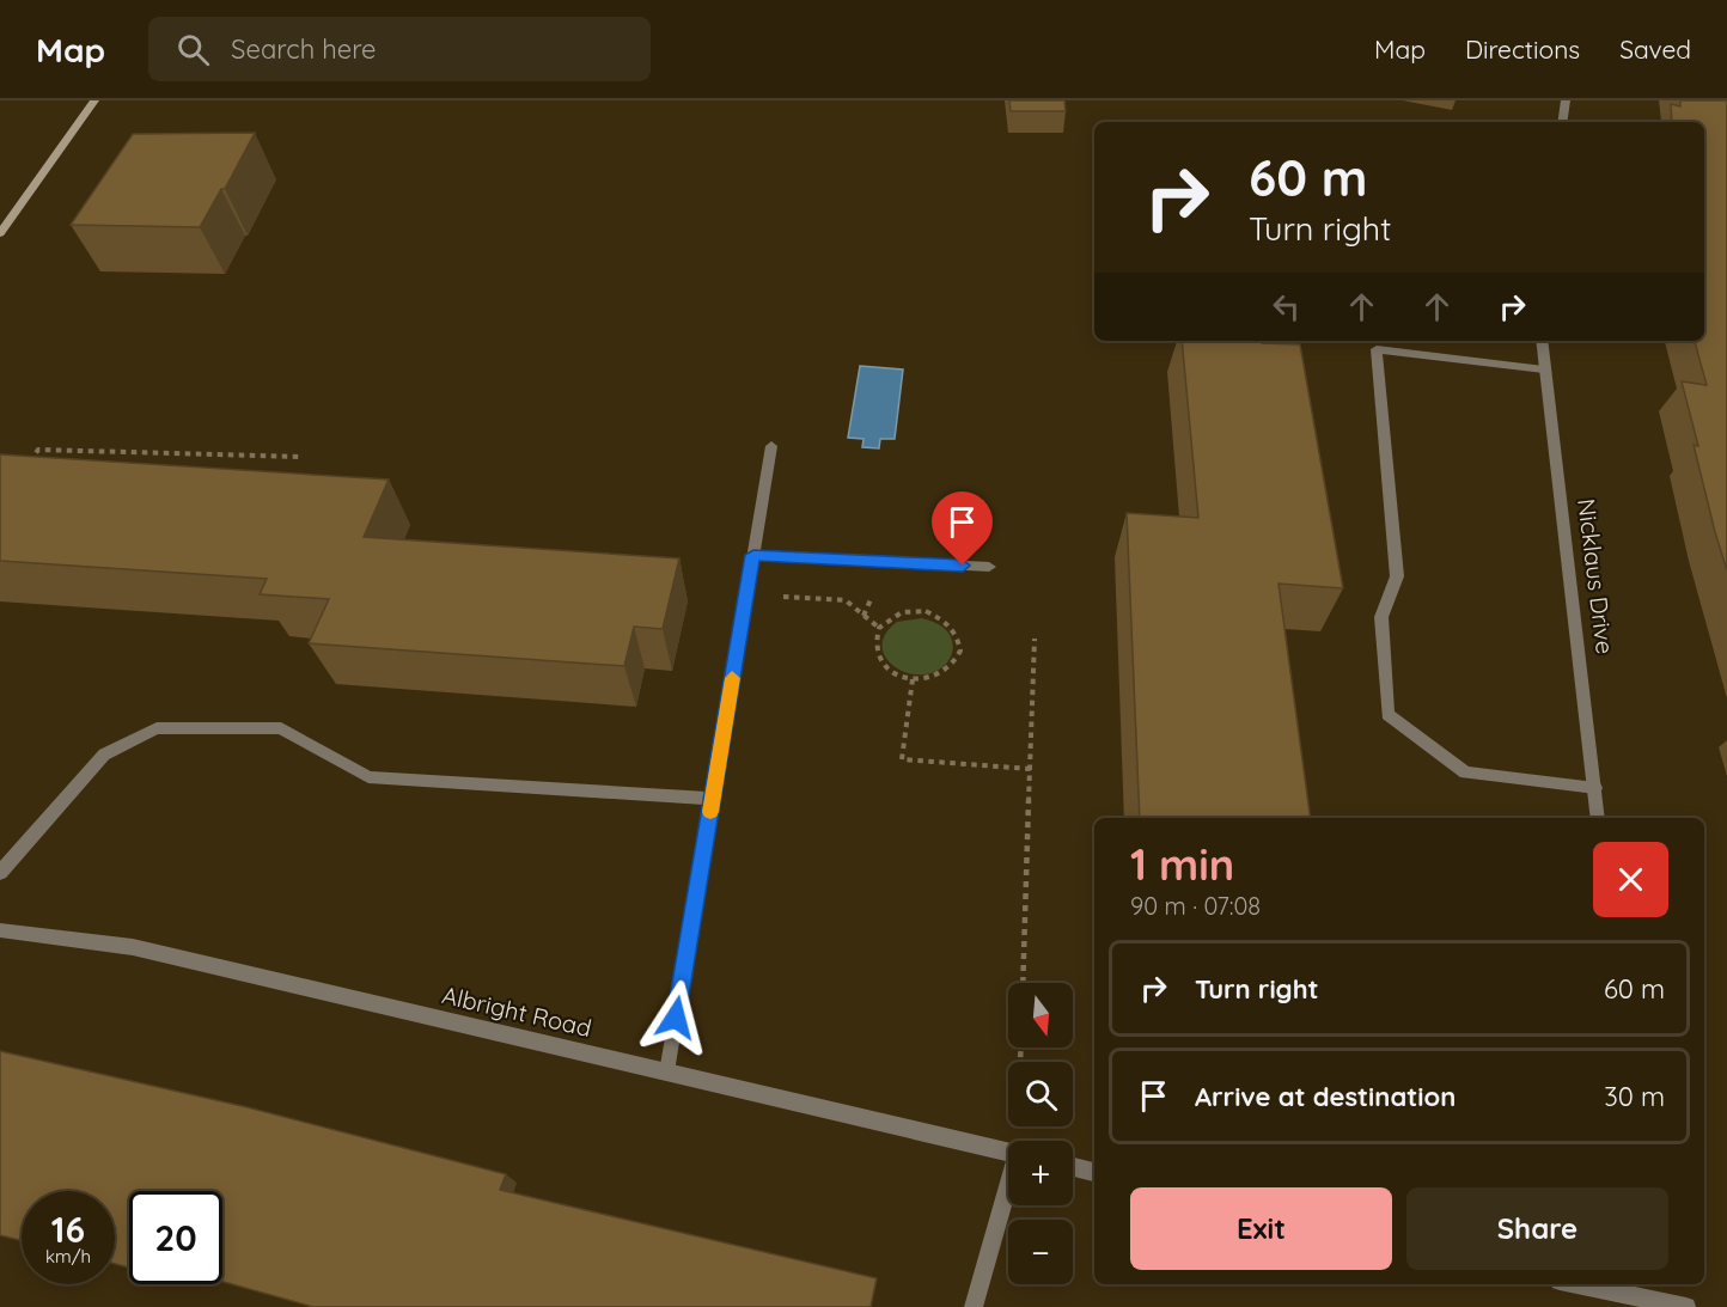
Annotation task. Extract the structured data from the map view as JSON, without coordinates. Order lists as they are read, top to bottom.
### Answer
{
  "streets": {
    "street": ["Nicklaus Drive", "Albright Road"]
  },
  "north": "bottom",
  "page": {
    "header": "Map",
    "search": "Search here",
    "nav": ["Map", "Directions", "Saved"],
    "turn": ["60 m", "Turn right"],
    "heading": ["1 min", "90 m · 07:08"],
    "list": [
      {
        "name": "Turn right",
        "value": "60 m"
      },
      {
        "name": "Arrive at destination",
        "value": "30 m"
      }
    ],
    "map_buttons": ["+", "−"],
    "buttons": ["Exit", "Share"],
    "speed": "16 km/h",
    "limit": "20"
  }
}
